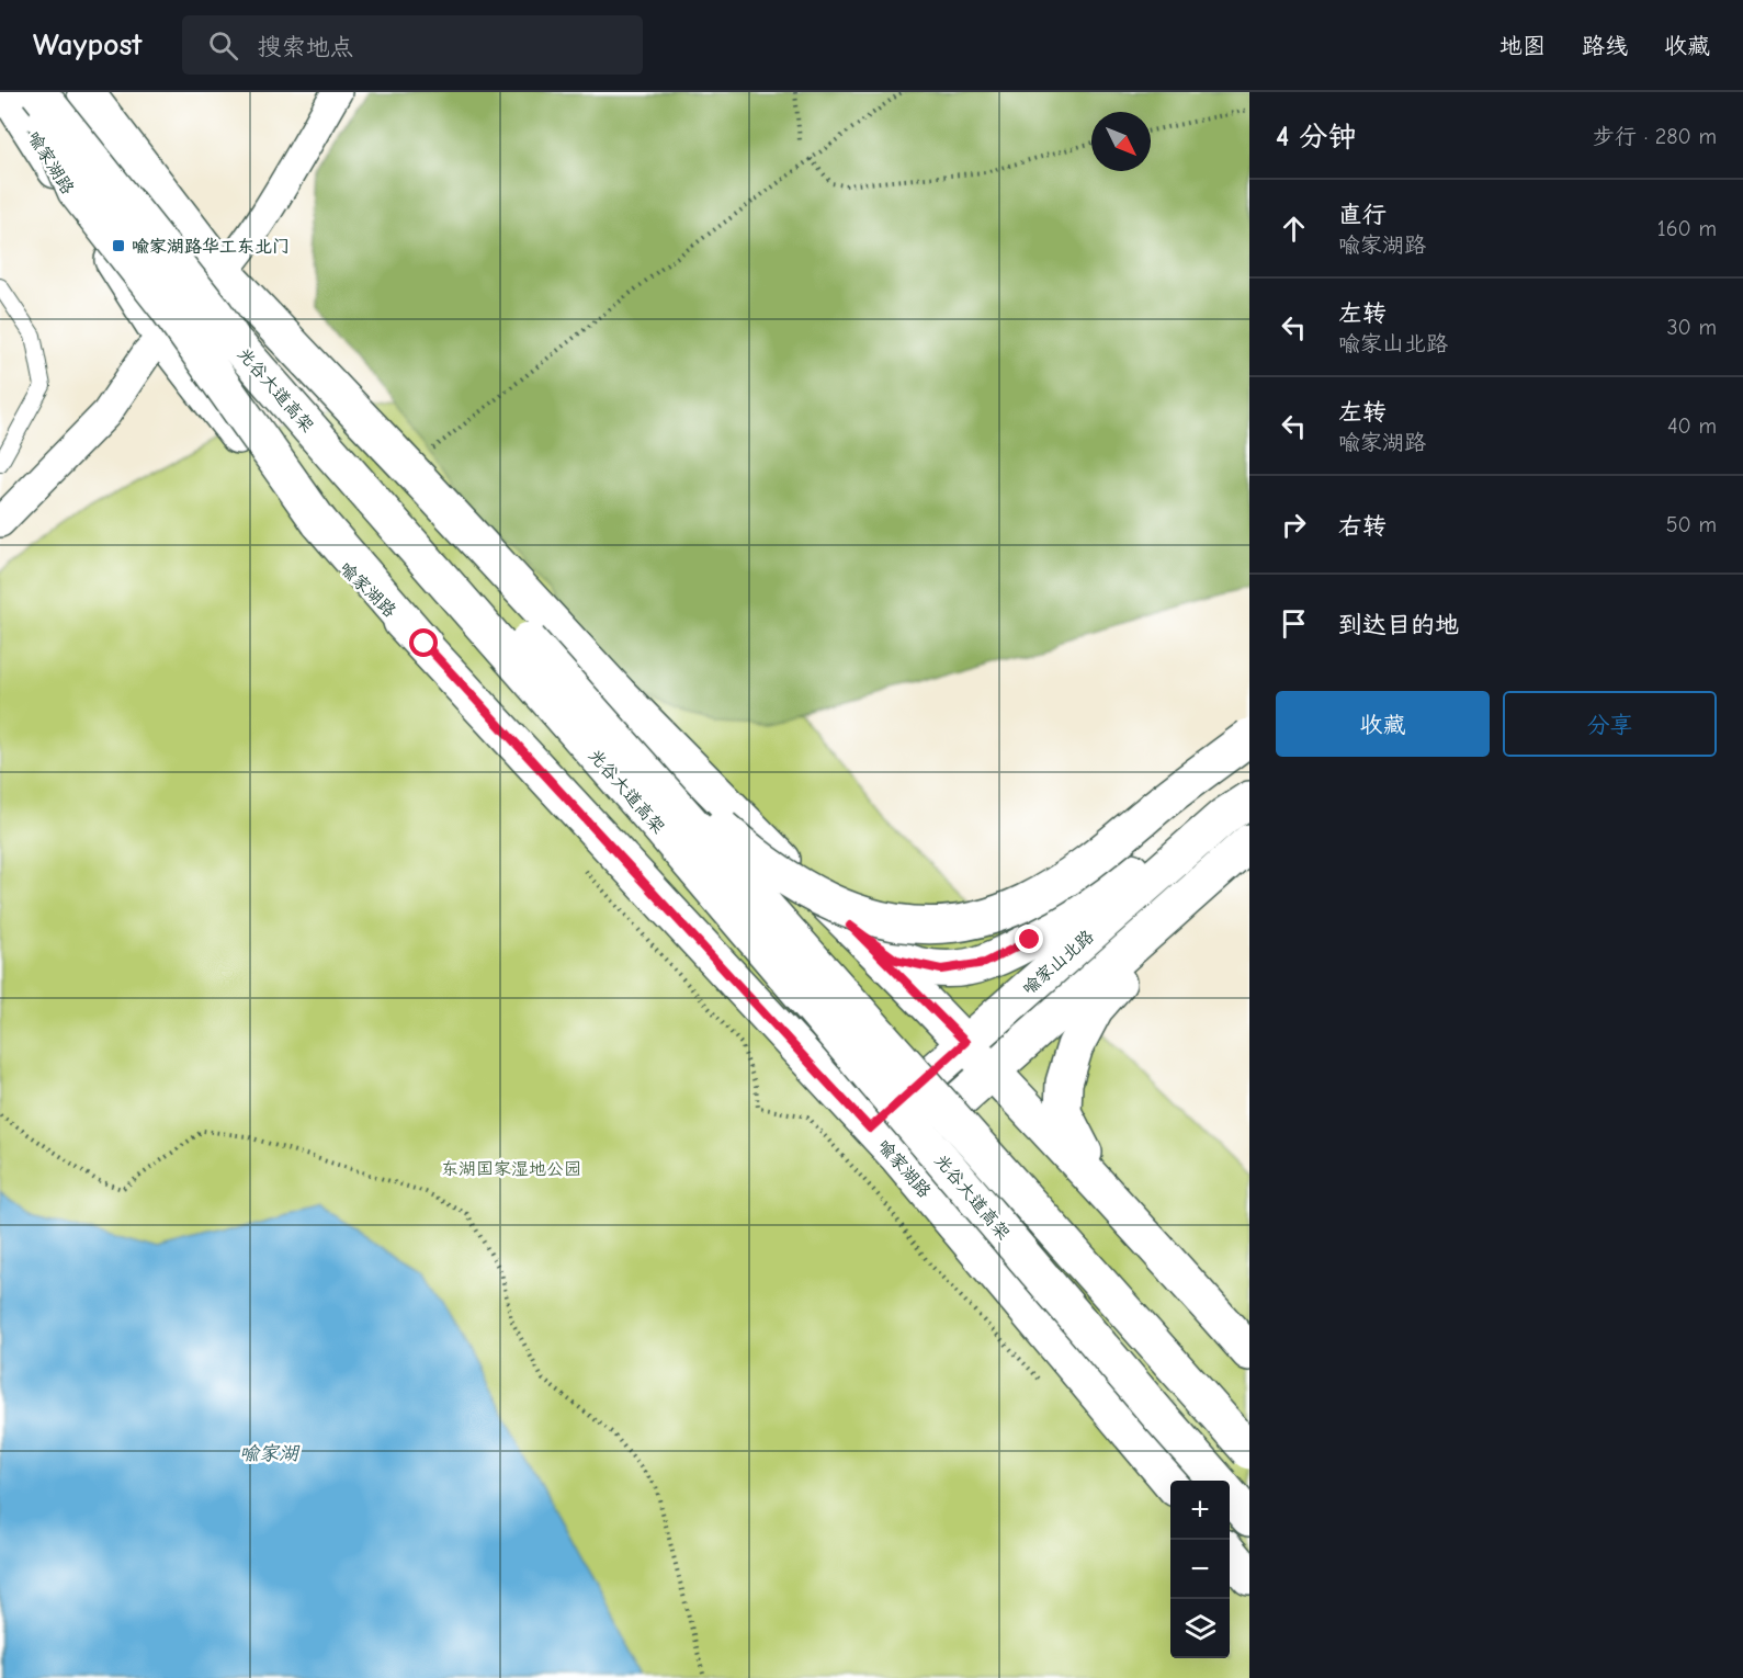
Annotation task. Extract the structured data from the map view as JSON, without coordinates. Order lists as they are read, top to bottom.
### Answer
{
  "streets": {
    "main road": ["喻家湖路", "光谷大道高架", "喻家山北路"]
  },
  "crossings": [
    ["喻家湖路", "喻家山北路"]
  ],
  "water": ["喻家湖"],
  "parks": ["东湖国家湿地公园"],
  "places": {
    "transit": ["喻家湖路华工东北门"]
  },
  "north": "bottom right",
  "page": {
    "header": "Waypost",
    "search": "搜索地点",
    "nav": ["地图", "路线", "收藏"],
    "heading": ["4 分钟", "步行 · 280 m"],
    "list": [
      ["直行", "喻家湖路", "160 m"],
      ["左转", "喻家山北路", "30 m"],
      ["左转", "喻家湖路", "40 m"],
      ["右转", "50 m"],
      "到达目的地"
    ],
    "buttons": ["收藏", "分享"],
    "map_buttons": ["+", "−"]
  }
}
